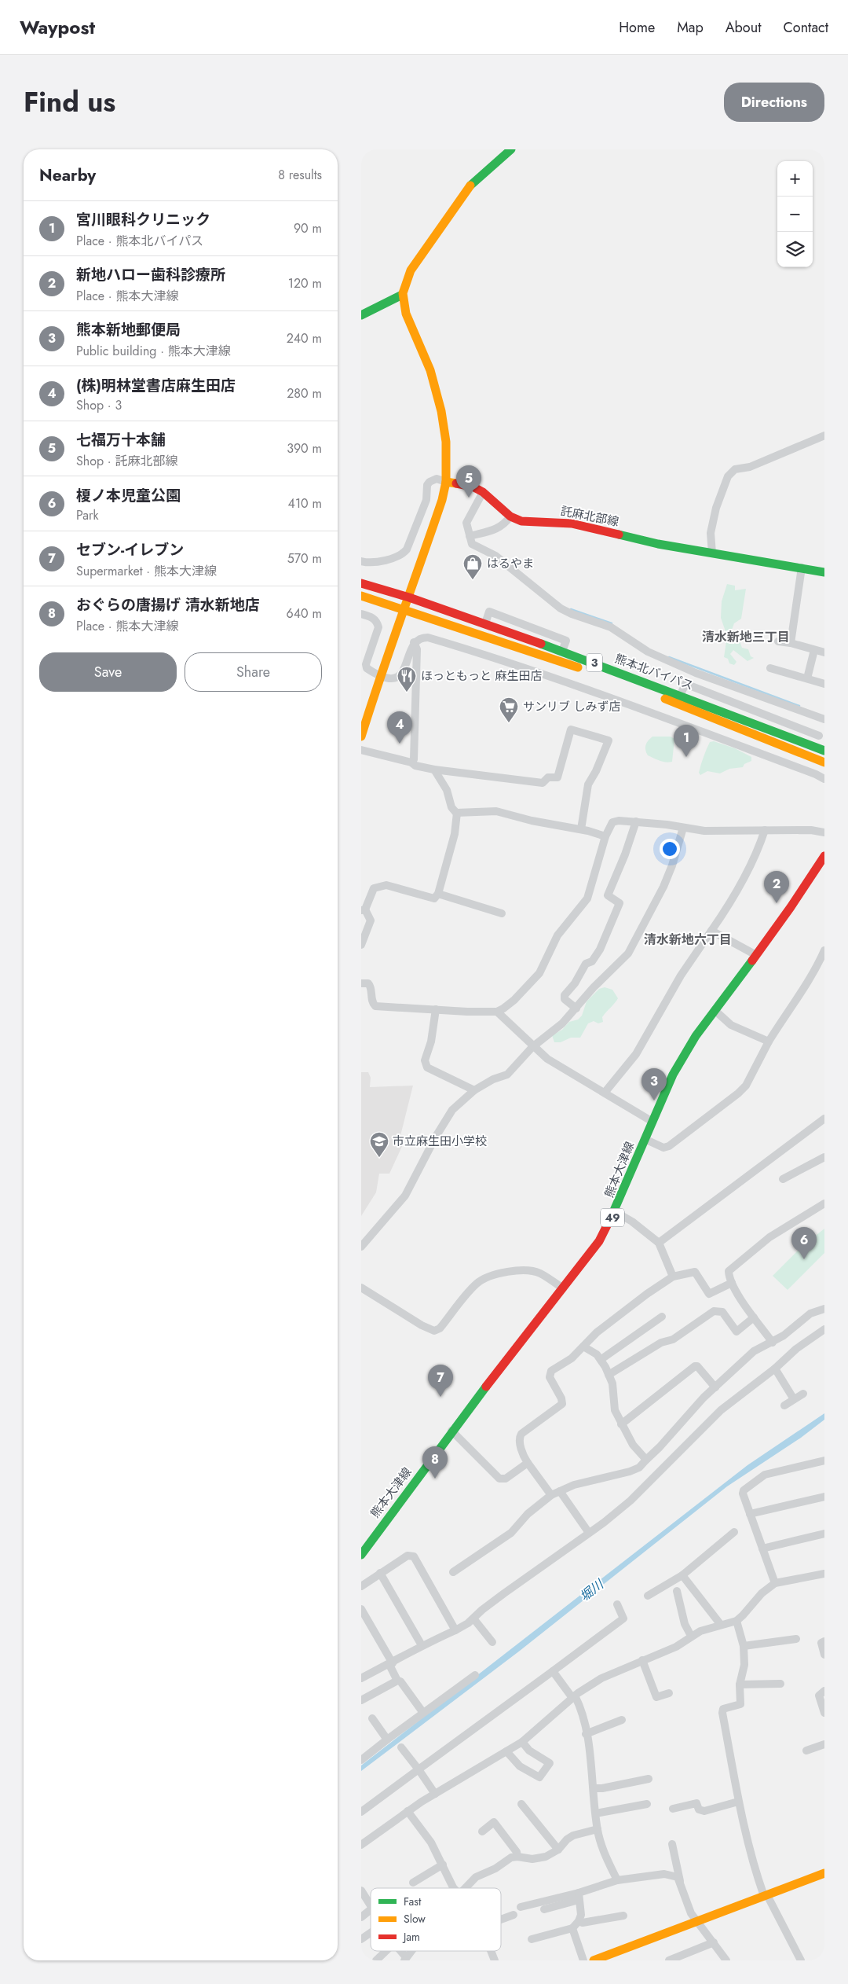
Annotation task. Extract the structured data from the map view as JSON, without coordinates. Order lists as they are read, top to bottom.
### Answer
{
  "streets": {
    "main road": [
      "託麻北部線",
      "3",
      "熊本北バイパス",
      "熊本大津線",
      "49"
    ]
  },
  "districts": ["清水新地三丁目", "清水新地六丁目"],
  "water": ["堀川"],
  "places": {
    "shop": ["はるやま"],
    "restaurant": ["ほっともっと 麻生田店"],
    "supermarket": ["サンリブ しみず店"],
    "school or university": ["市立麻生田小学校"]
  },
  "legend": ["Fast", "Slow", "Jam"],
  "page": {
    "header": "Waypost",
    "nav": [
      "Home",
      "Map",
      "About",
      "Contact"
    ],
    "title": "Find us",
    "buttons": [
      "Directions",
      ["Save", "Share"]
    ],
    "heading": ["Nearby", "8 results"],
    "map_buttons": ["+", "−"],
    "list": [
      {
        "mark": "1",
        "name": "宮川眼科クリニック",
        "note": "Place · 熊本北バイパス",
        "value": "90 m"
      },
      {
        "mark": "2",
        "name": "新地ハロー歯科診療所",
        "note": "Place · 熊本大津線",
        "value": "120 m"
      },
      {
        "mark": "3",
        "name": "熊本新地郵便局",
        "note": "Public building · 熊本大津線",
        "value": "240 m"
      },
      {
        "mark": "4",
        "name": "(株)明林堂書店麻生田店",
        "note": "Shop · 3",
        "value": "280 m"
      },
      {
        "mark": "5",
        "name": "七福万十本舗",
        "note": "Shop · 託麻北部線",
        "value": "390 m"
      },
      {
        "mark": "6",
        "name": "榎ノ本児童公園",
        "note": "Park",
        "value": "410 m"
      },
      {
        "mark": "7",
        "name": "セブン-イレブン",
        "note": "Supermarket · 熊本大津線",
        "value": "570 m"
      },
      {
        "mark": "8",
        "name": "おぐらの唐揚げ 清水新地店",
        "note": "Place · 熊本大津線",
        "value": "640 m"
      }
    ],
    "pins": [
      "5",
      "4",
      "1",
      "2",
      "3",
      "6",
      "7",
      "8"
    ]
  }
}
